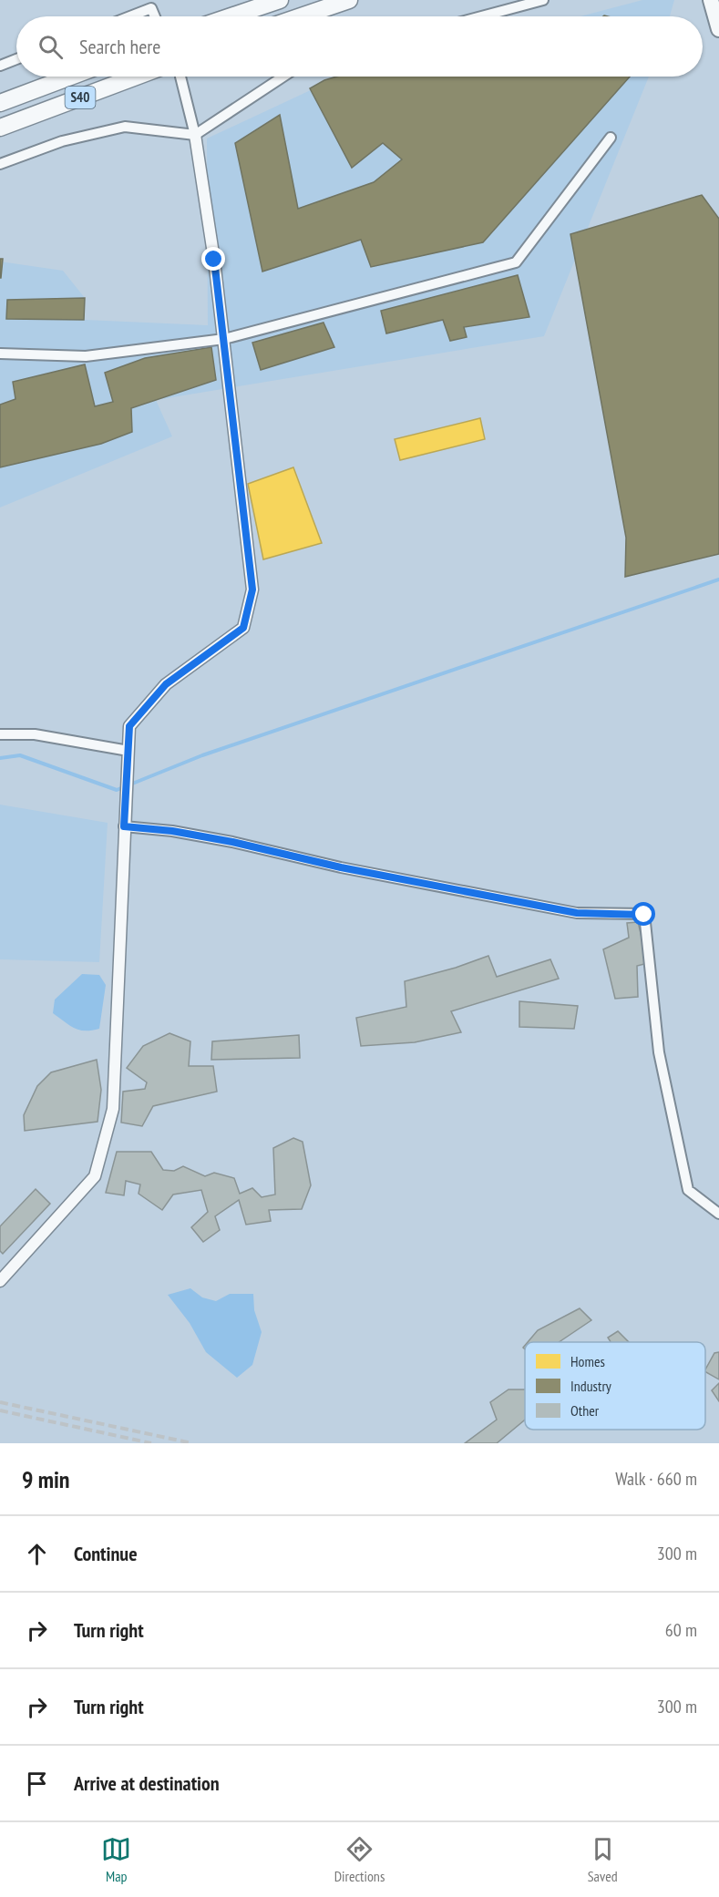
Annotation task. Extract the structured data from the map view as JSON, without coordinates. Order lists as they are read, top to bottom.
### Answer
{
  "streets": {
    "highway": ["S40"]
  },
  "legend": ["Homes", "Industry", "Other"],
  "page": {
    "search": "Search here",
    "heading": ["9 min", "Walk · 660 m"],
    "list": [
      ["Continue", "300 m"],
      ["Turn right", "60 m"],
      ["Turn right", "300 m"],
      "Arrive at destination"
    ],
    "nav": ["Map", "Directions", "Saved"]
  }
}
